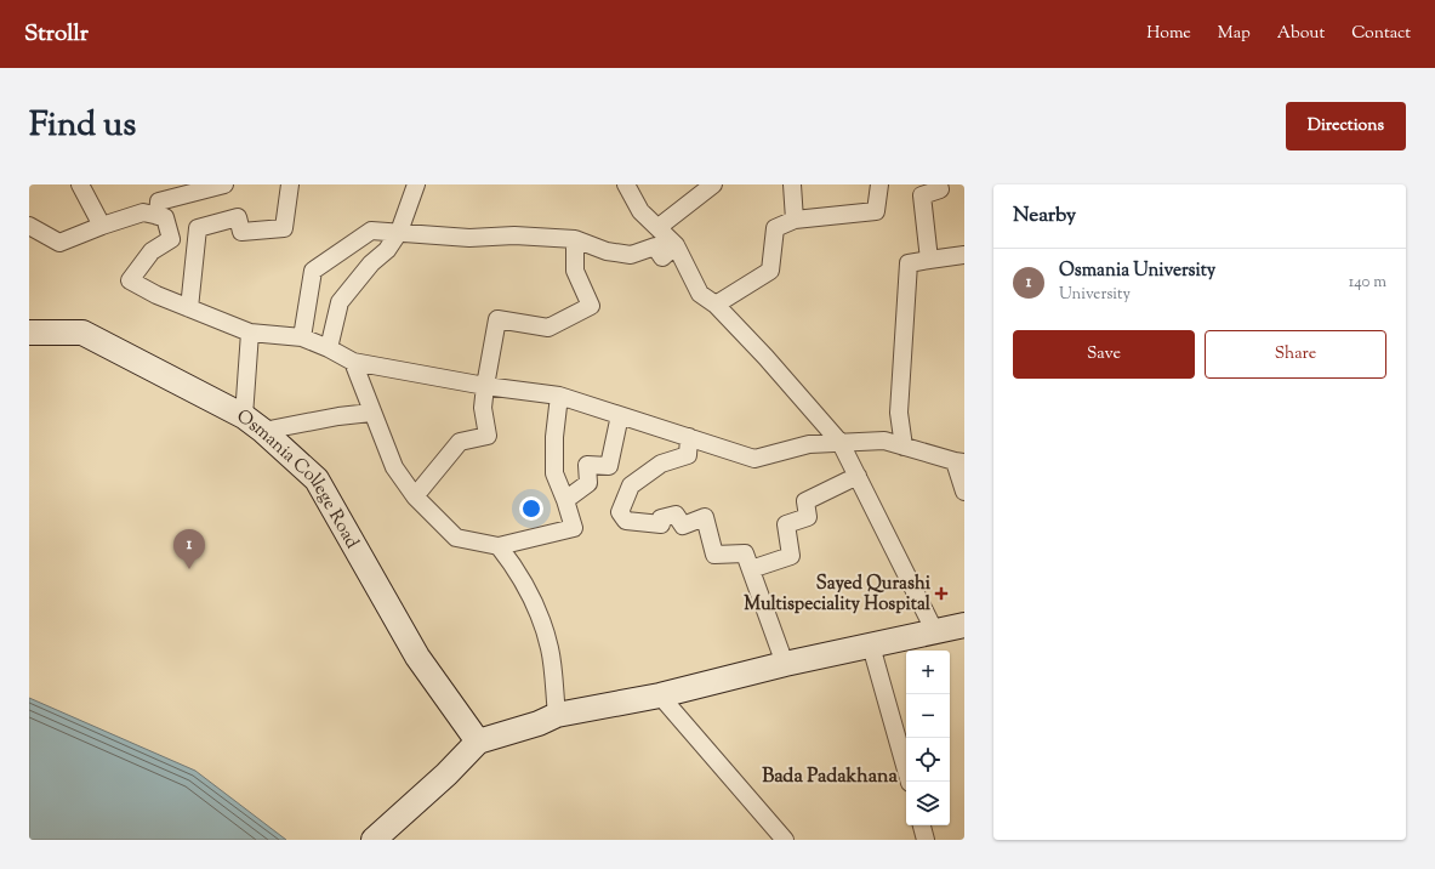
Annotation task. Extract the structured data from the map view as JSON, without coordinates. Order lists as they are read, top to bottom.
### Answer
{
  "streets": {
    "street": ["Osmania College Road"]
  },
  "districts": ["Bada Padakhana"],
  "places": {
    "health": ["Sayed Qurashi Multispeciality Hospital"]
  },
  "page": {
    "header": "Strollr",
    "nav": [
      "Home",
      "Map",
      "About",
      "Contact"
    ],
    "title": "Find us",
    "buttons": [
      "Directions",
      ["Save", "Share"]
    ],
    "heading": "Nearby",
    "list": [
      {
        "mark": "1",
        "name": "Osmania University",
        "note": "University",
        "value": "140 m"
      }
    ],
    "pins": "1",
    "map_buttons": ["+", "−"]
  }
}
